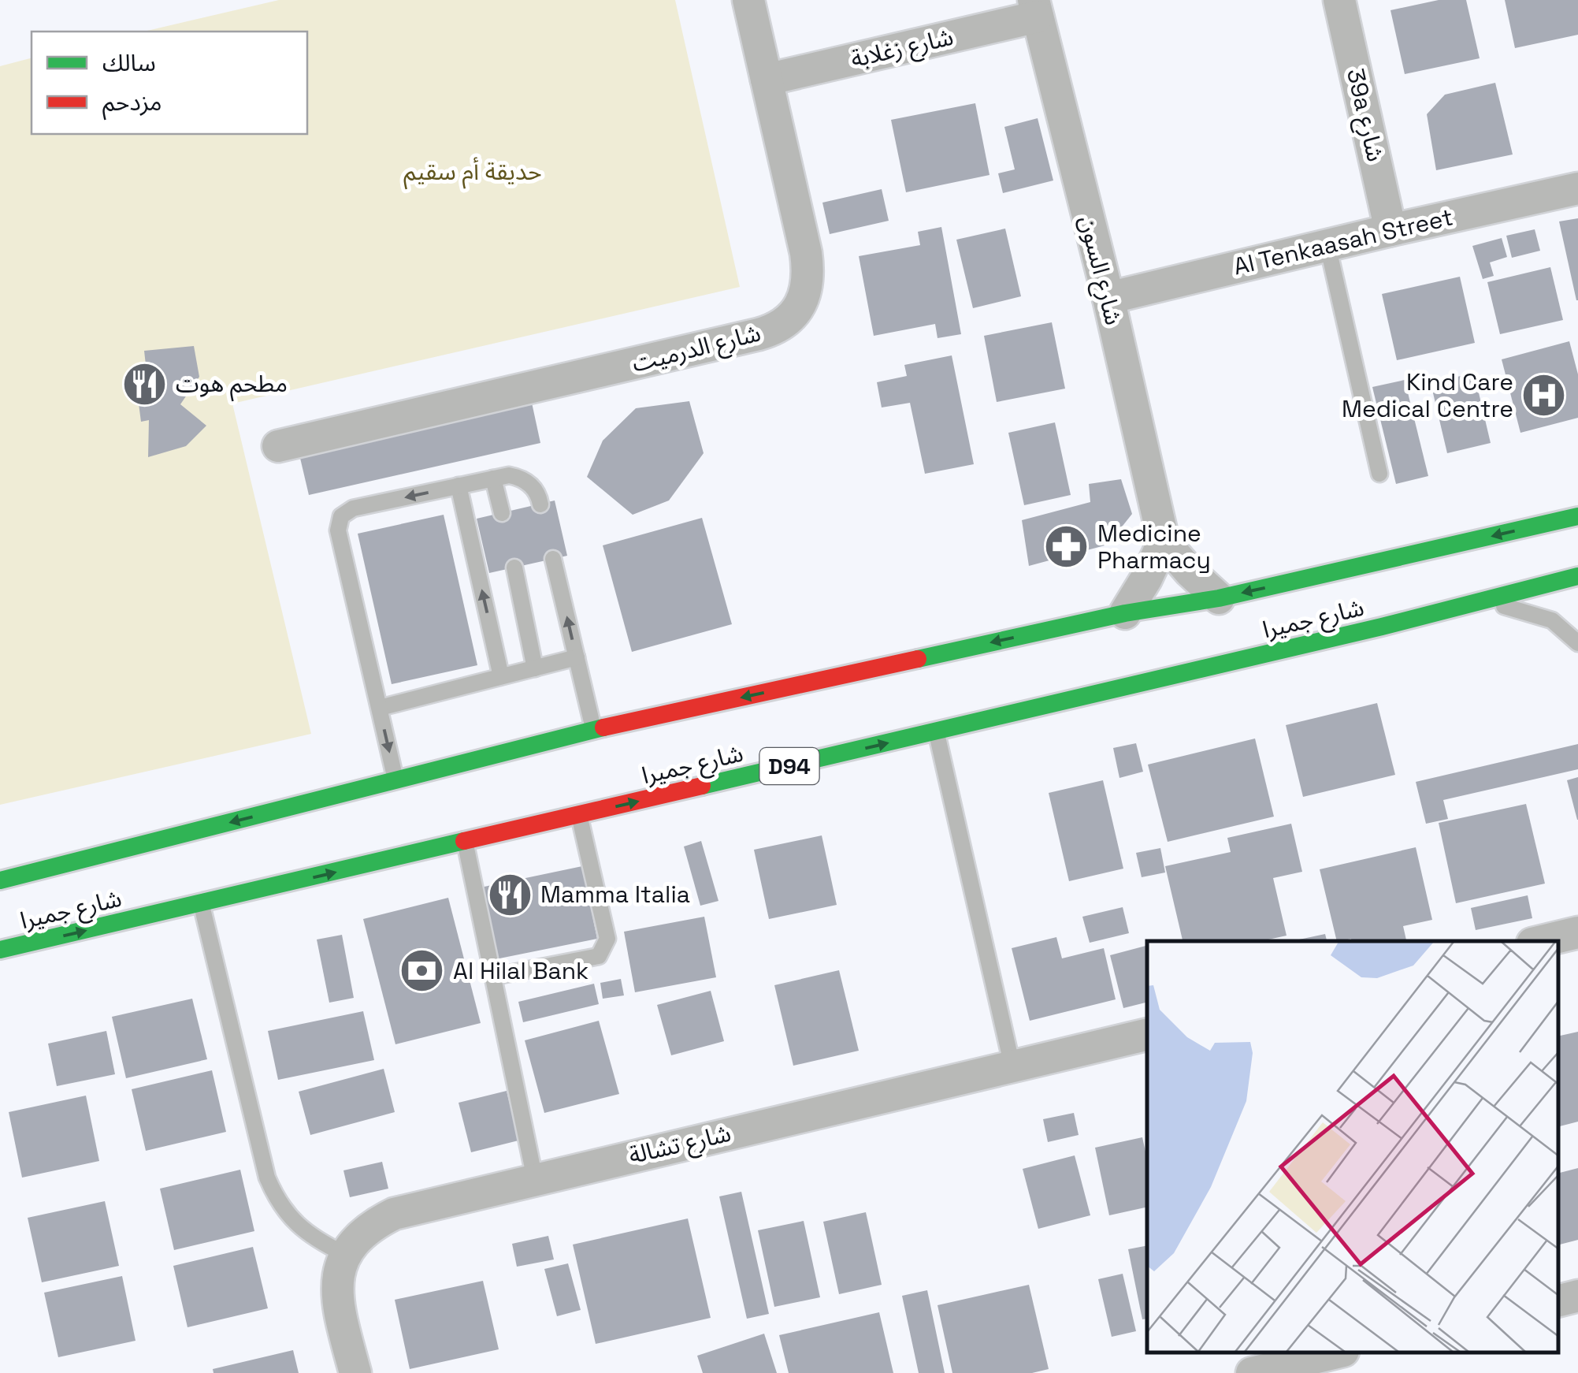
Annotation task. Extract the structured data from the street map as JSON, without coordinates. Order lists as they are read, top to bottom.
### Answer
{
  "streets": {
    "main road": ["شارع جميرا", "D94"],
    "street": [
      "شارع زغلابة",
      "39a شارع",
      "Al Tenkaasah Street",
      "شارع السون",
      "شارع الدرميت",
      "شارع تشالة"
    ]
  },
  "crossings": [
    ["شارع زغلابة", "شارع السون"],
    ["شارع زغلابة", "شارع الدرميت"],
    ["39a شارع", "Al Tenkaasah Street"],
    ["Al Tenkaasah Street", "شارع السون"],
    ["شارع السون", "شارع جميرا"]
  ],
  "parks": ["حديقة أم سقيم"],
  "places": {
    "restaurant": ["مطحم هوت", "Mamma Italia"],
    "hospital": ["Kind Care Medical Centre"],
    "pharmacy": ["Medicine Pharmacy"],
    "bank": ["Al Hilal Bank"]
  },
  "legend": ["سالك", "مزدحم"]
}
